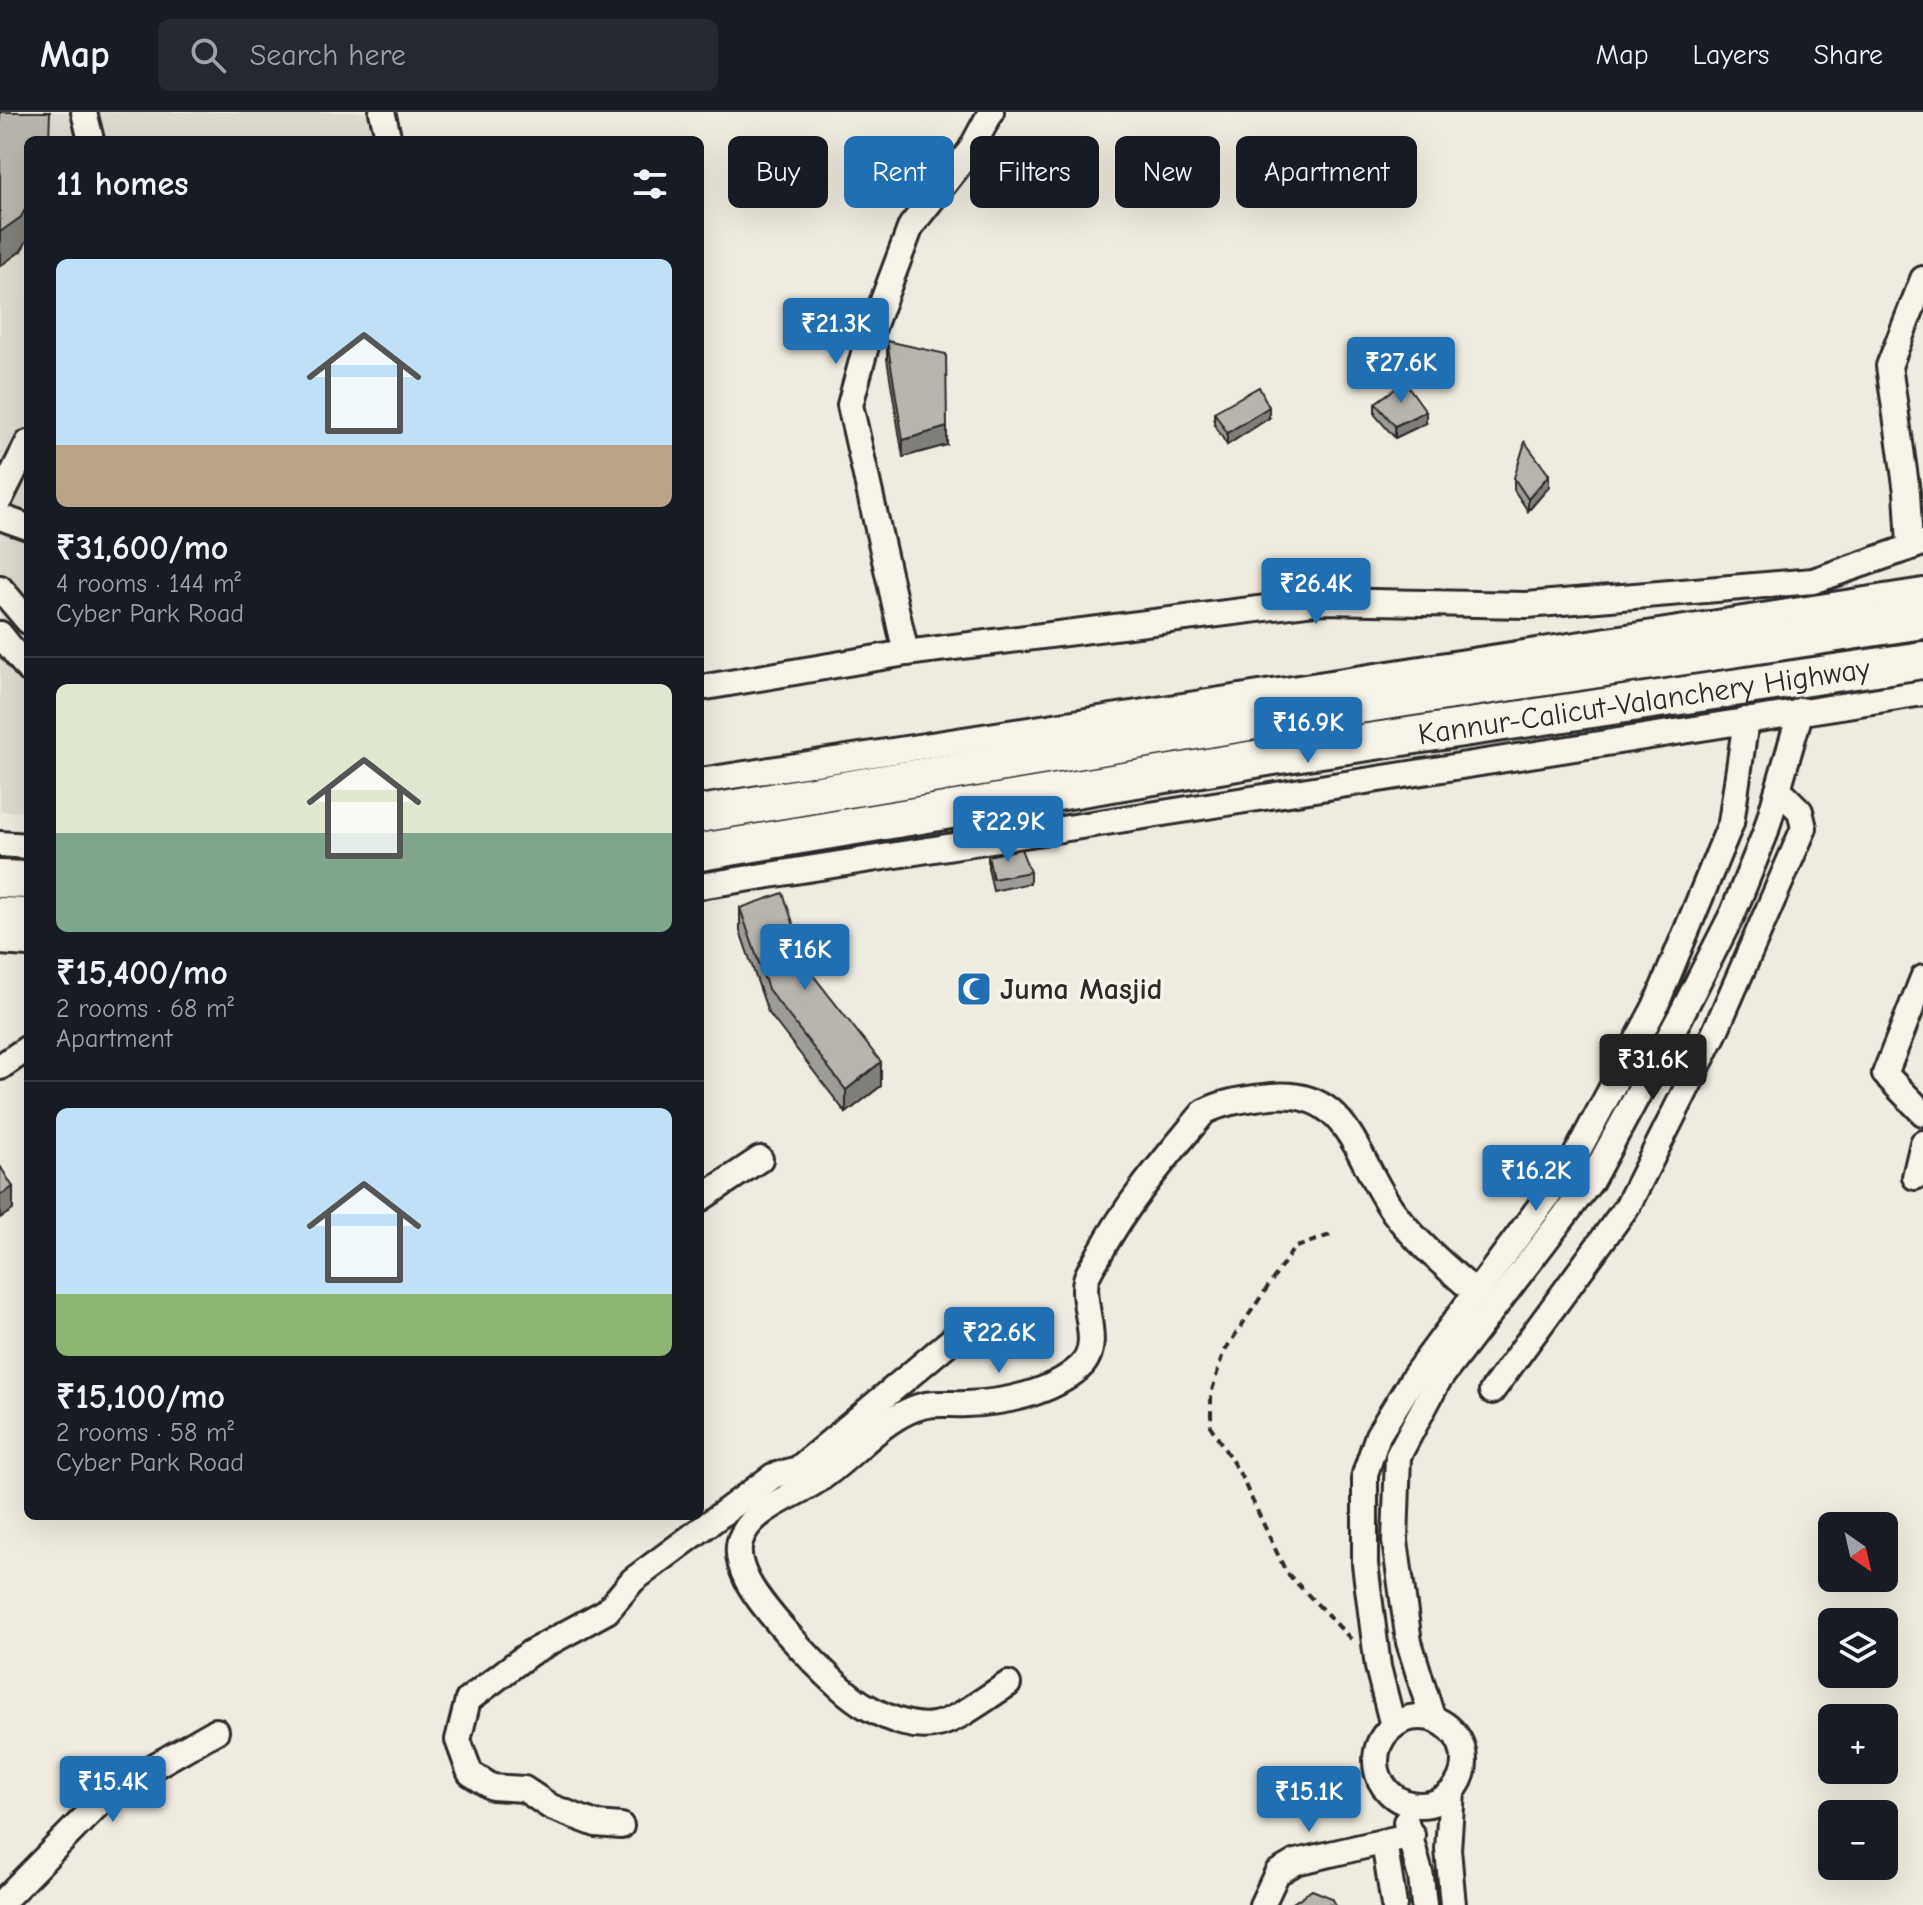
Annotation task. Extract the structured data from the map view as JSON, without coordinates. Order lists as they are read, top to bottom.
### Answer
{
  "streets": {
    "highway": ["Kannur-Calicut-Valanchery Highway"]
  },
  "places": {
    "mosque": ["Juma Masjid"]
  },
  "north": "bottom right",
  "page": {
    "header": "Map",
    "search": "Search here",
    "nav": ["Map", "Layers", "Share"],
    "chip": [
      "Buy",
      "Rent",
      "Filters",
      "New",
      "Apartment"
    ],
    "heading": "11 homes",
    "list": [
      {
        "name": "₹31,600/mo",
        "note": "4 rooms · 144 m² · Cyber Park Road"
      },
      {
        "name": "₹15,400/mo",
        "note": "2 rooms · 68 m² · Apartment"
      },
      {
        "name": "₹15,100/mo",
        "note": "2 rooms · 58 m² · Cyber Park Road"
      }
    ],
    "price": [
      "₹21.3K",
      "₹27.6K",
      "₹26.4K",
      "₹16.9K",
      "₹22.9K",
      "₹16K",
      "₹31.6K",
      "₹16.2K",
      "₹22.6K",
      "₹15.4K",
      "₹15.1K"
    ],
    "map_buttons": ["+", "−"]
  }
}
